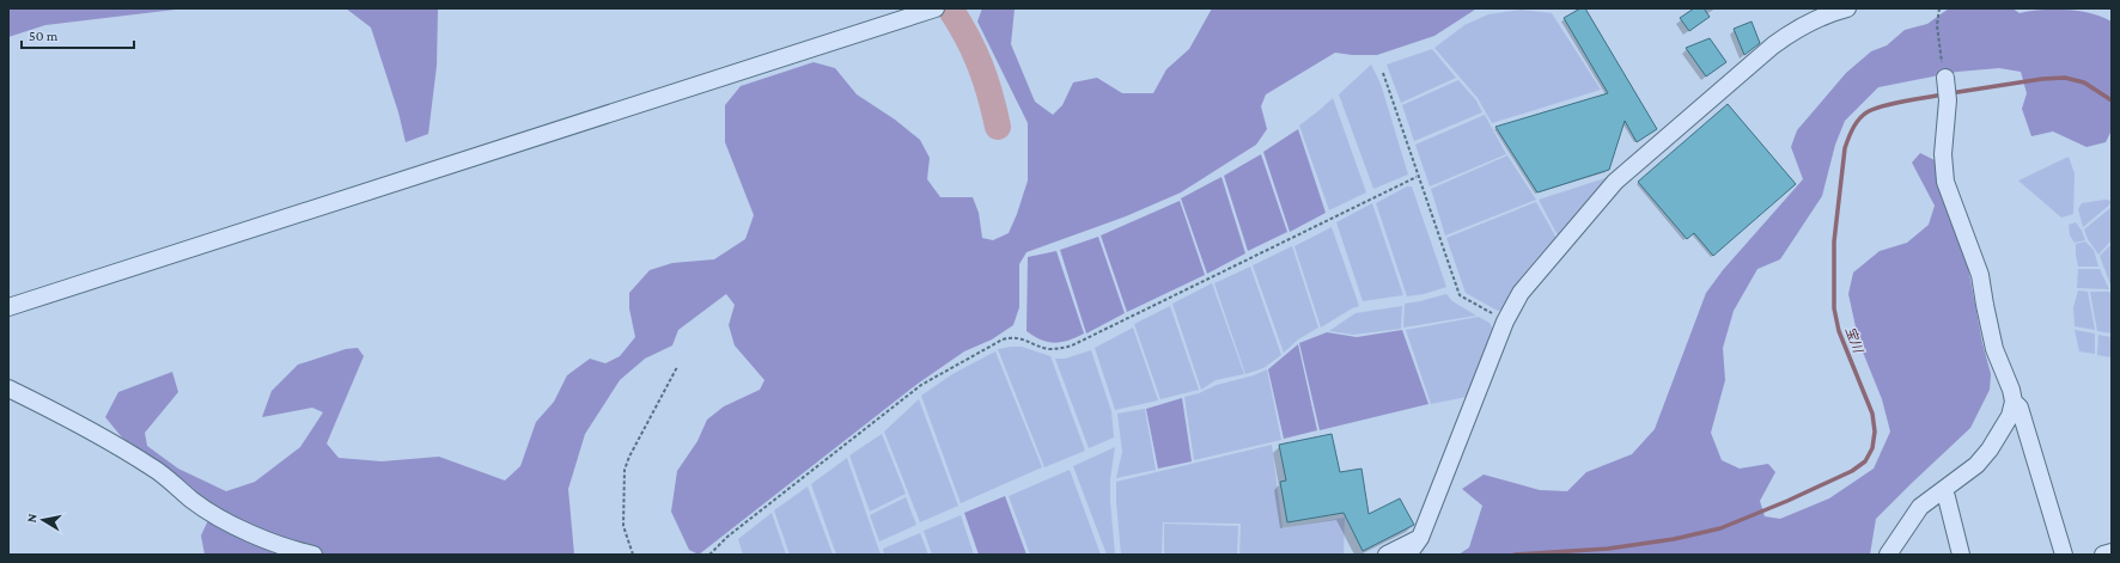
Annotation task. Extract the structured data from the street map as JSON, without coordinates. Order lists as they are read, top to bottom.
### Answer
{
  "water": ["宝川"],
  "scale_bar": "50 m",
  "north": "left"
}
